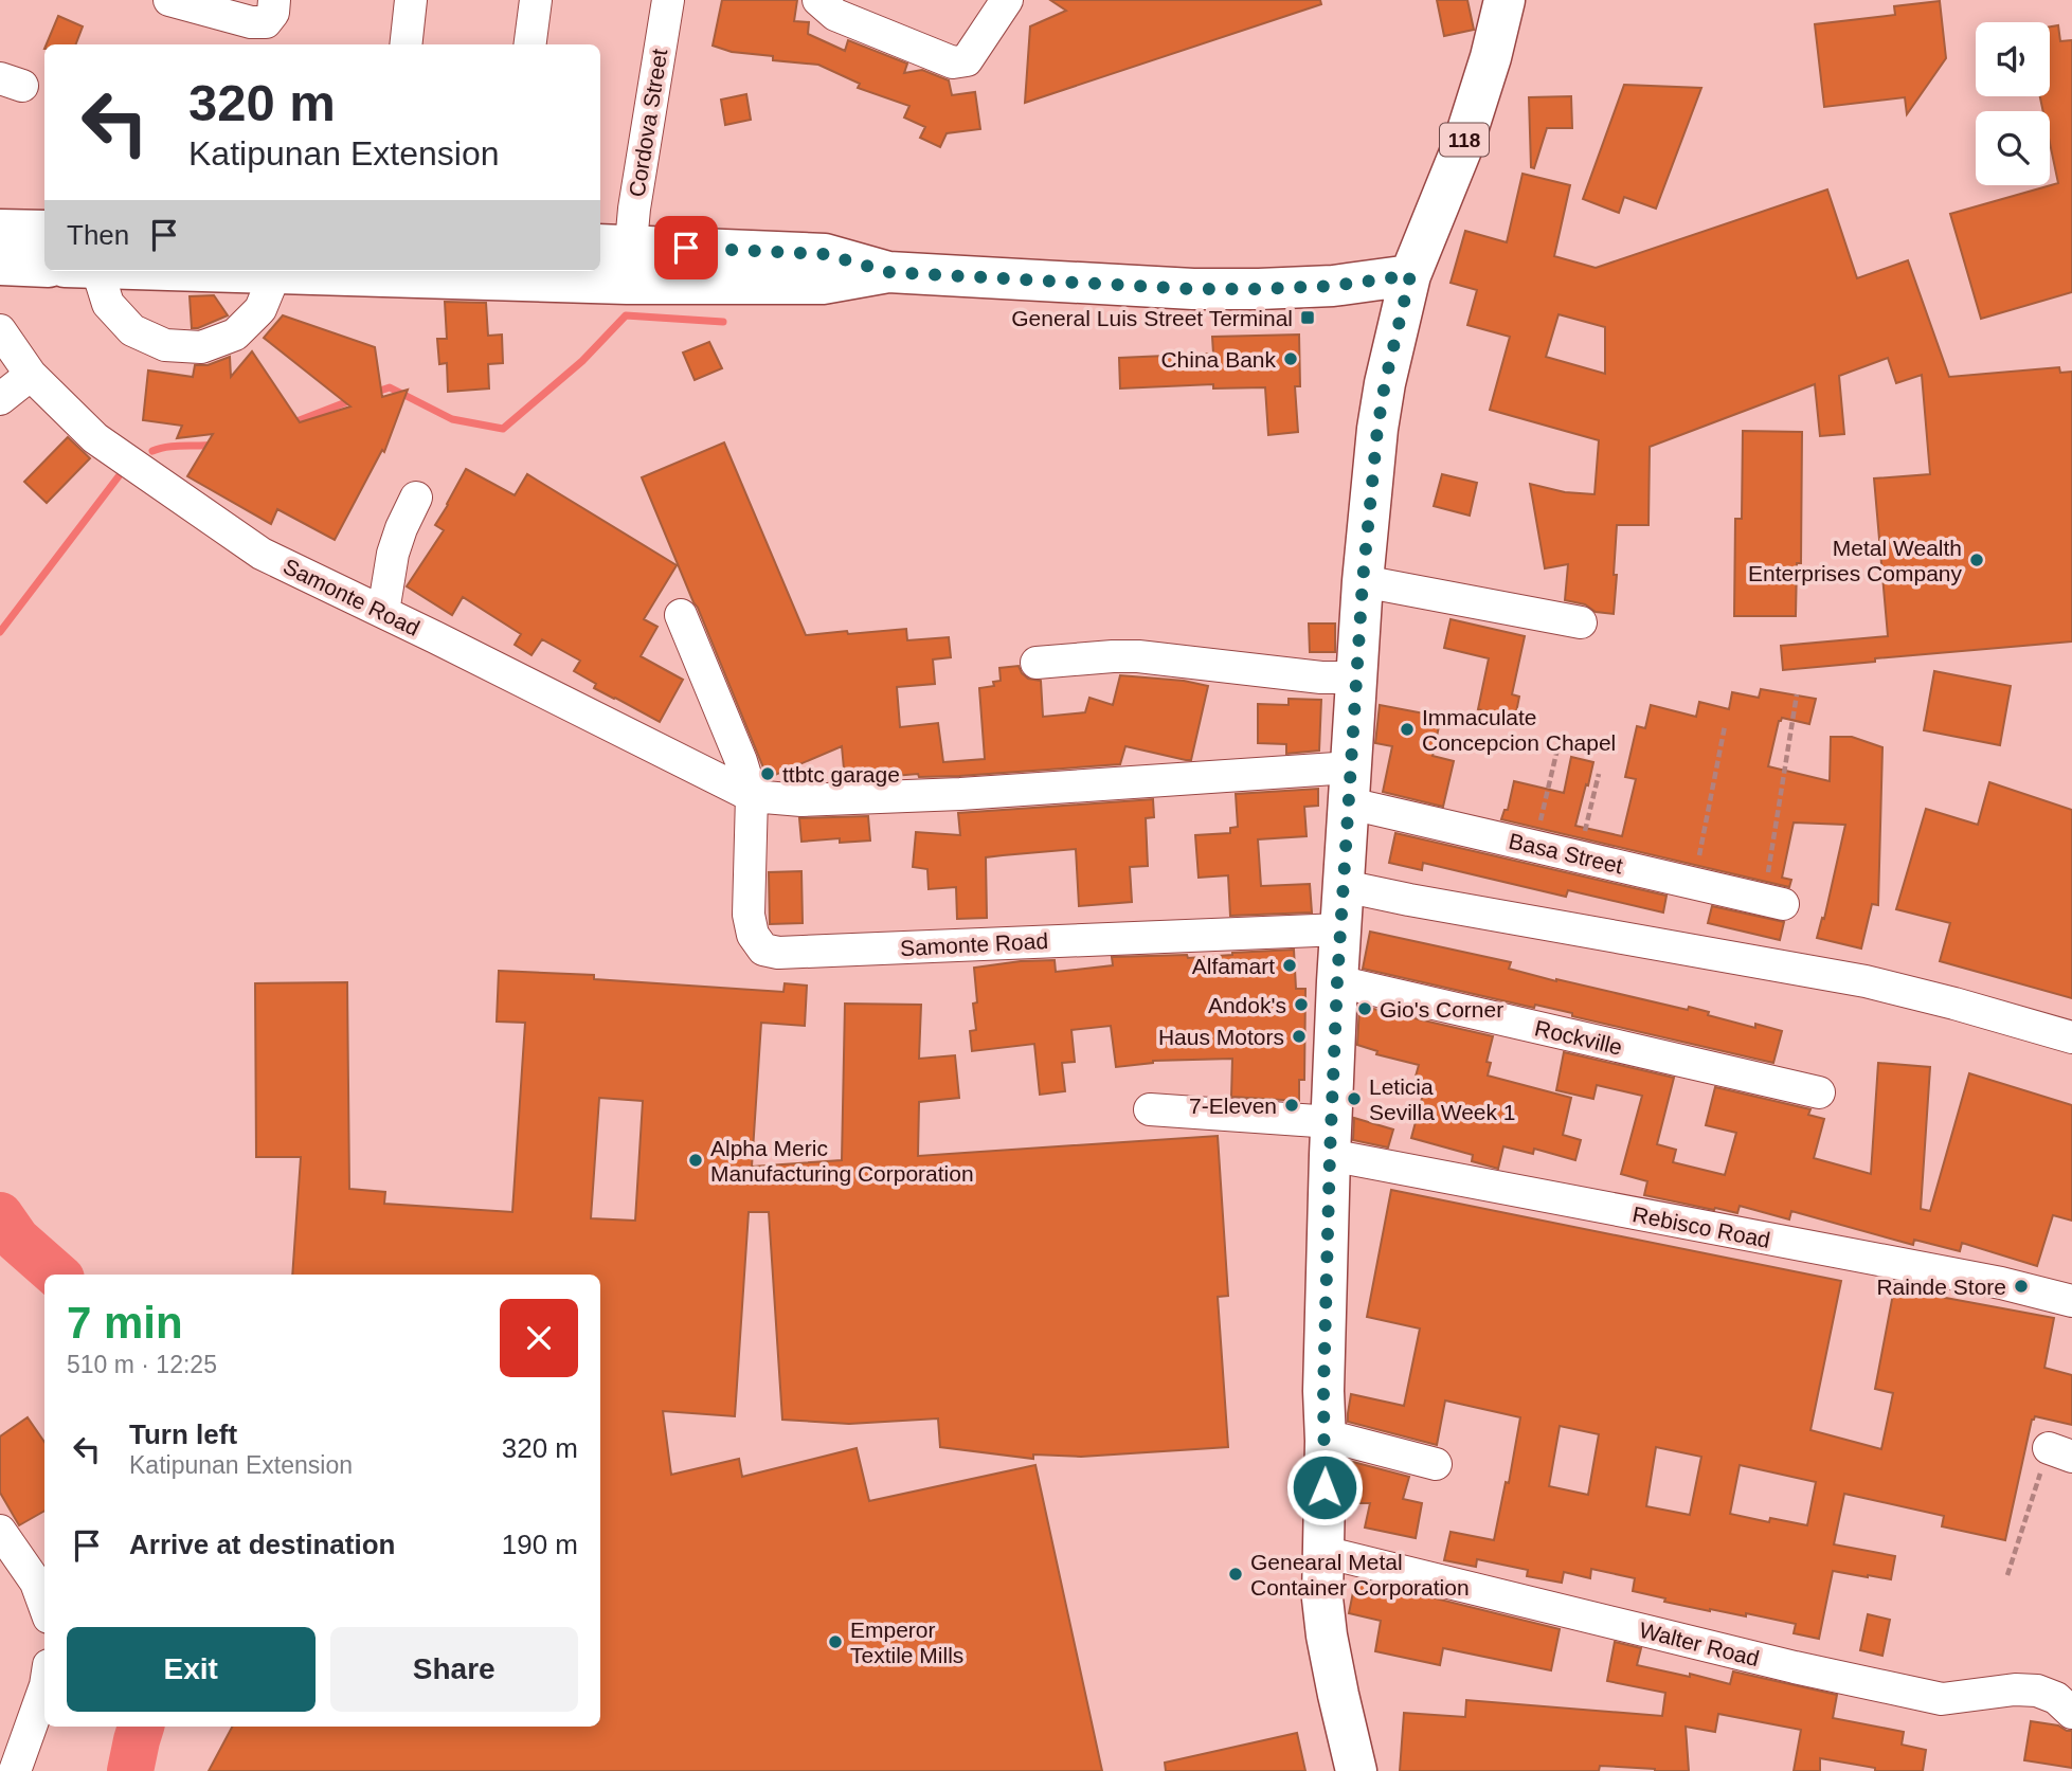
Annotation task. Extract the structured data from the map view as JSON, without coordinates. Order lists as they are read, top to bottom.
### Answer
{
  "streets": {
    "main road": ["118"],
    "street": [
      "Cordova Street",
      "Samonte Road",
      "Basa Street",
      "Rockville",
      "Rebisco Road",
      "Walter Road"
    ]
  },
  "crossings": [
    ["118", "Samonte Road"],
    ["118", "Basa Street"],
    ["118", "Rockville"],
    ["118", "Rebisco Road"],
    ["118", "Walter Road"],
    ["Samonte Road", "Basa Street"]
  ],
  "places": {
    "transit": ["General Luis Street Terminal"],
    "other": [
      "China Bank",
      "Metal Wealth Enterprises Company",
      "Immaculate Concepcion Chapel",
      "ttbtc garage",
      "Alfamart",
      "Andok's",
      "Gio's Corner",
      "Haus Motors",
      "Leticia Sevilla Week 1",
      "7-Eleven",
      "Alpha Meric Manufacturing Corporation",
      "Rainde Store",
      "Genearal Metal Container Corporation",
      "Emperor Textile Mills"
    ]
  },
  "page": {
    "turn": ["320 m", "Katipunan Extension"],
    "then": "Then",
    "heading": ["7 min", "510 m · 12:25"],
    "list": [
      {
        "name": "Turn left",
        "note": "Katipunan Extension",
        "value": "320 m"
      },
      {
        "name": "Arrive at destination",
        "value": "190 m"
      }
    ],
    "buttons": ["Exit", "Share"]
  }
}
